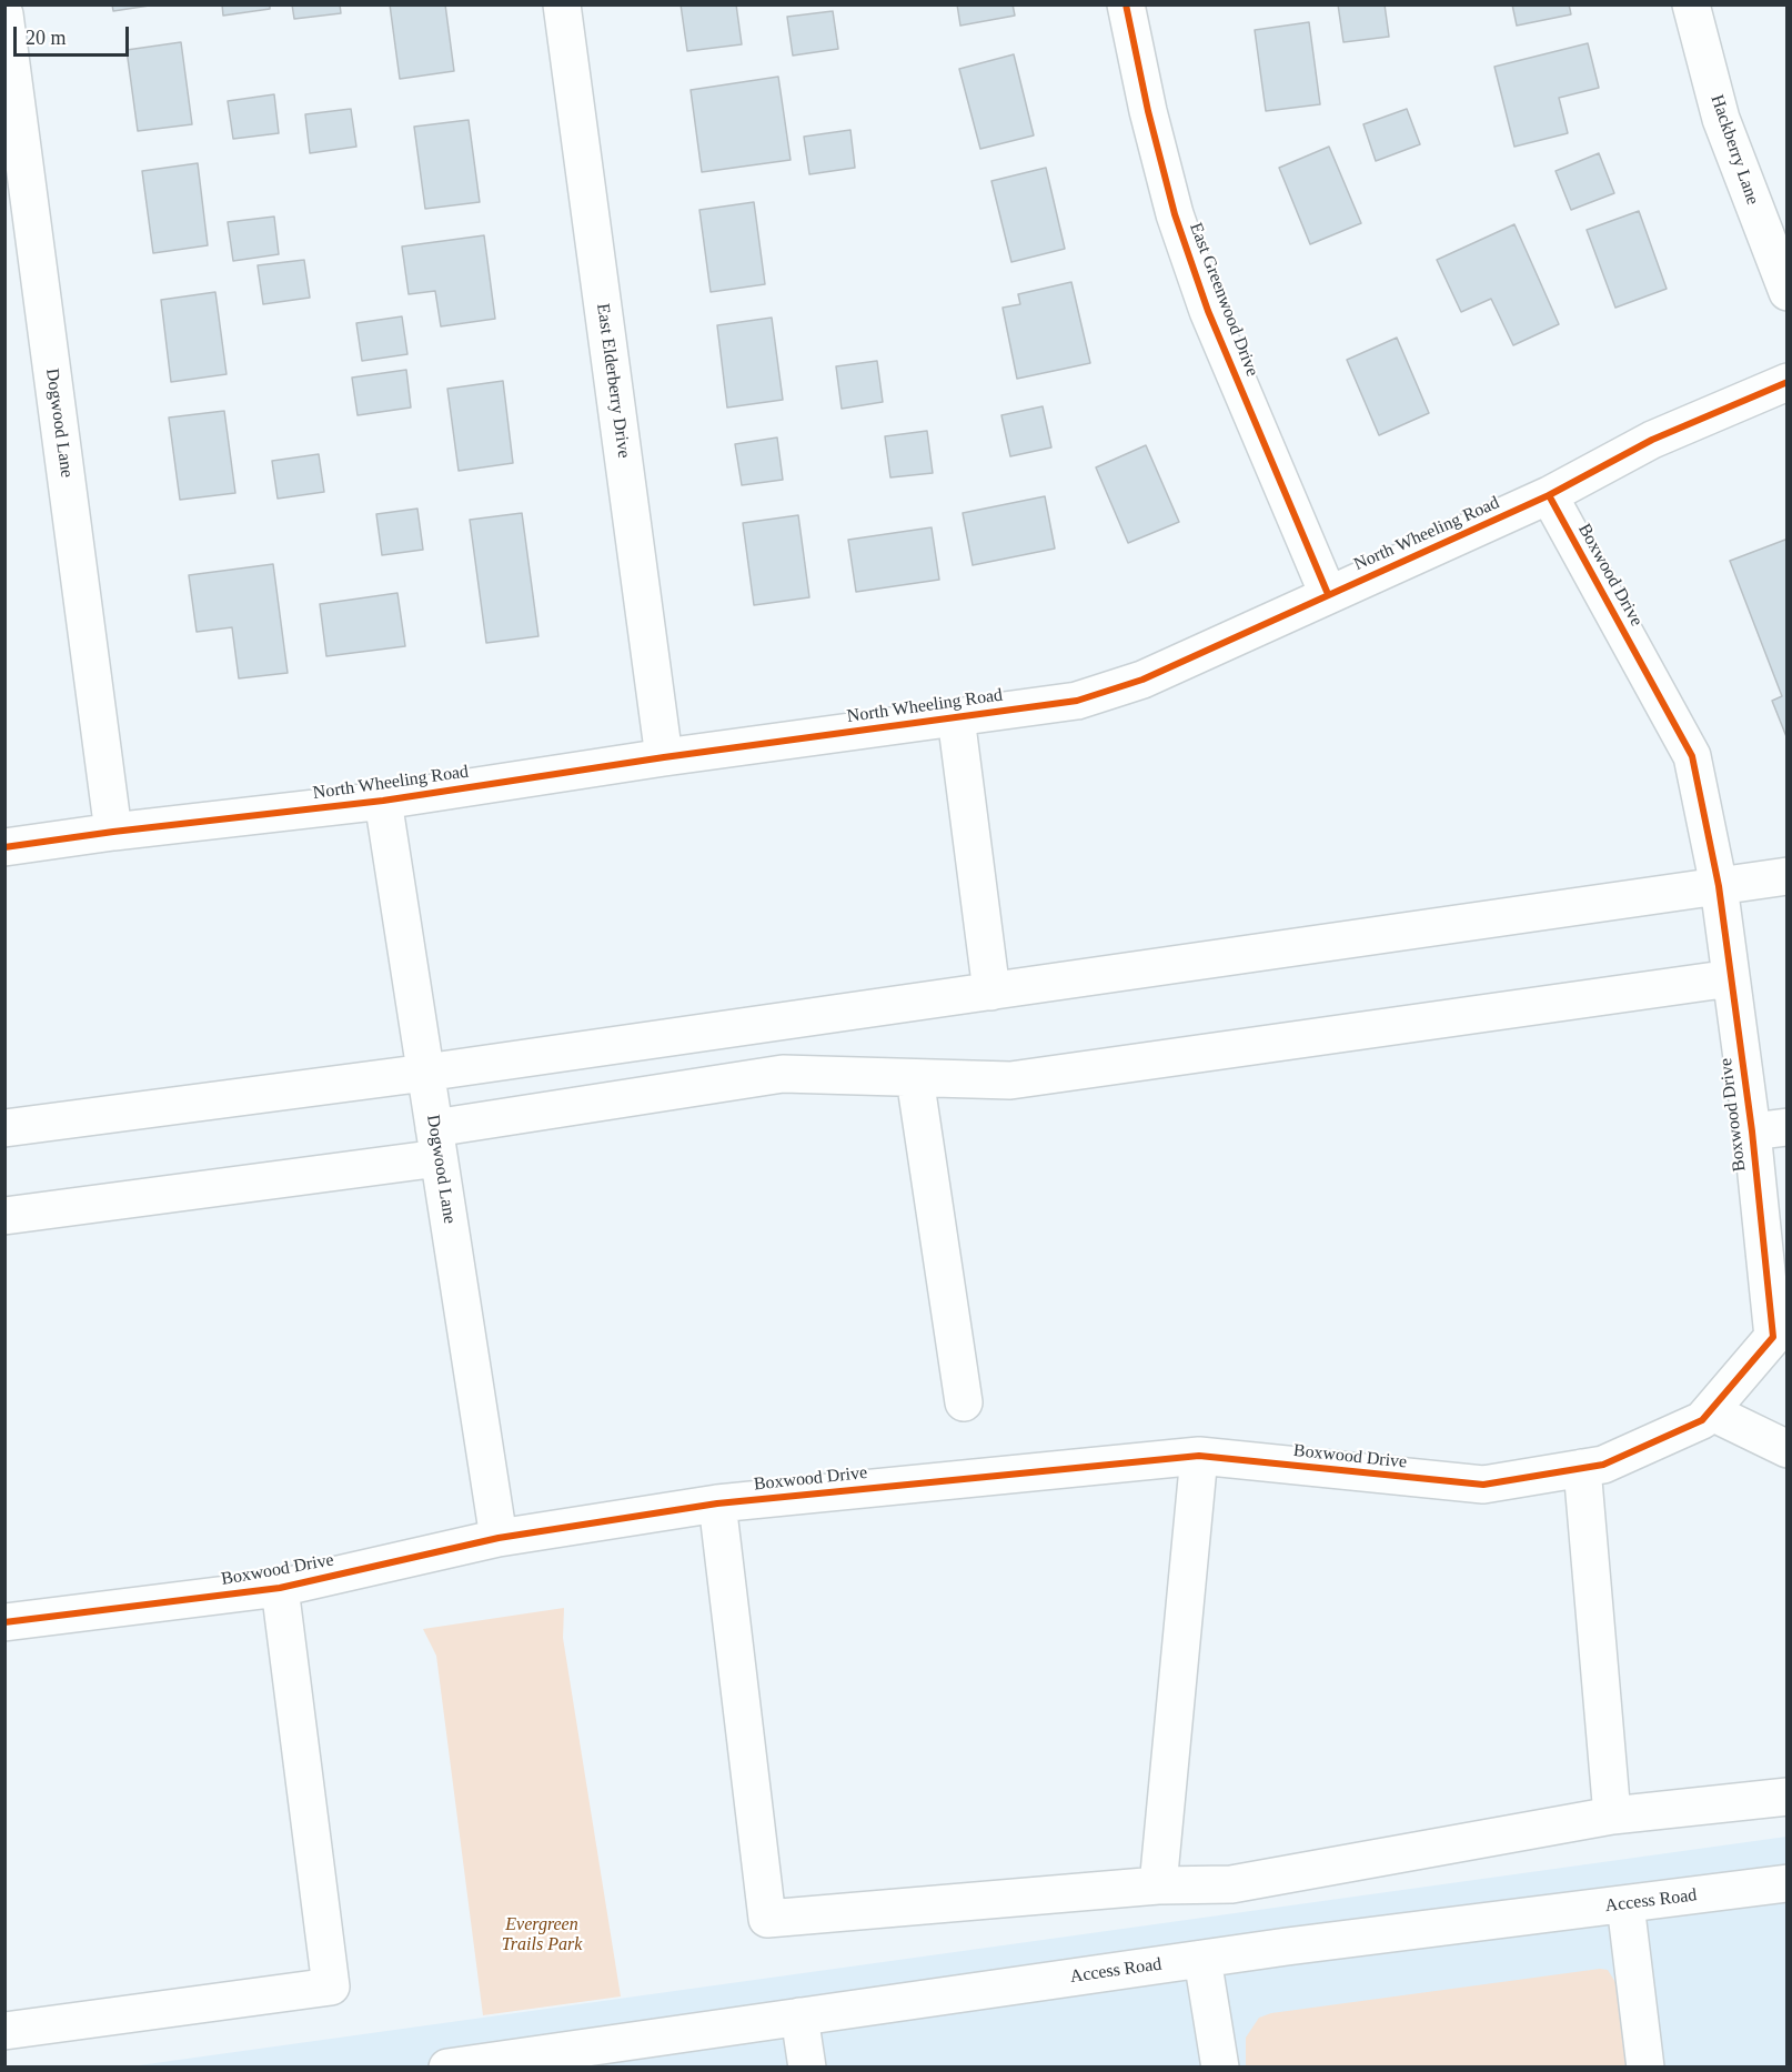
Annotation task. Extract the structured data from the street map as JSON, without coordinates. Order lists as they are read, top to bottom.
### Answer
{
  "streets": {
    "street": [
      "Hackberry Lane",
      "East Greenwood Drive",
      "East Elderberry Drive",
      "Dogwood Lane",
      "North Wheeling Road",
      "Boxwood Drive",
      "Access Road"
    ]
  },
  "crossings": [
    ["East Greenwood Drive", "North Wheeling Road"],
    ["East Elderberry Drive", "North Wheeling Road"],
    ["Dogwood Lane", "North Wheeling Road"],
    ["Dogwood Lane", "Boxwood Drive"],
    ["North Wheeling Road", "Boxwood Drive"]
  ],
  "parks": ["Evergreen Trails Park"],
  "scale_bar": "20 m"
}
